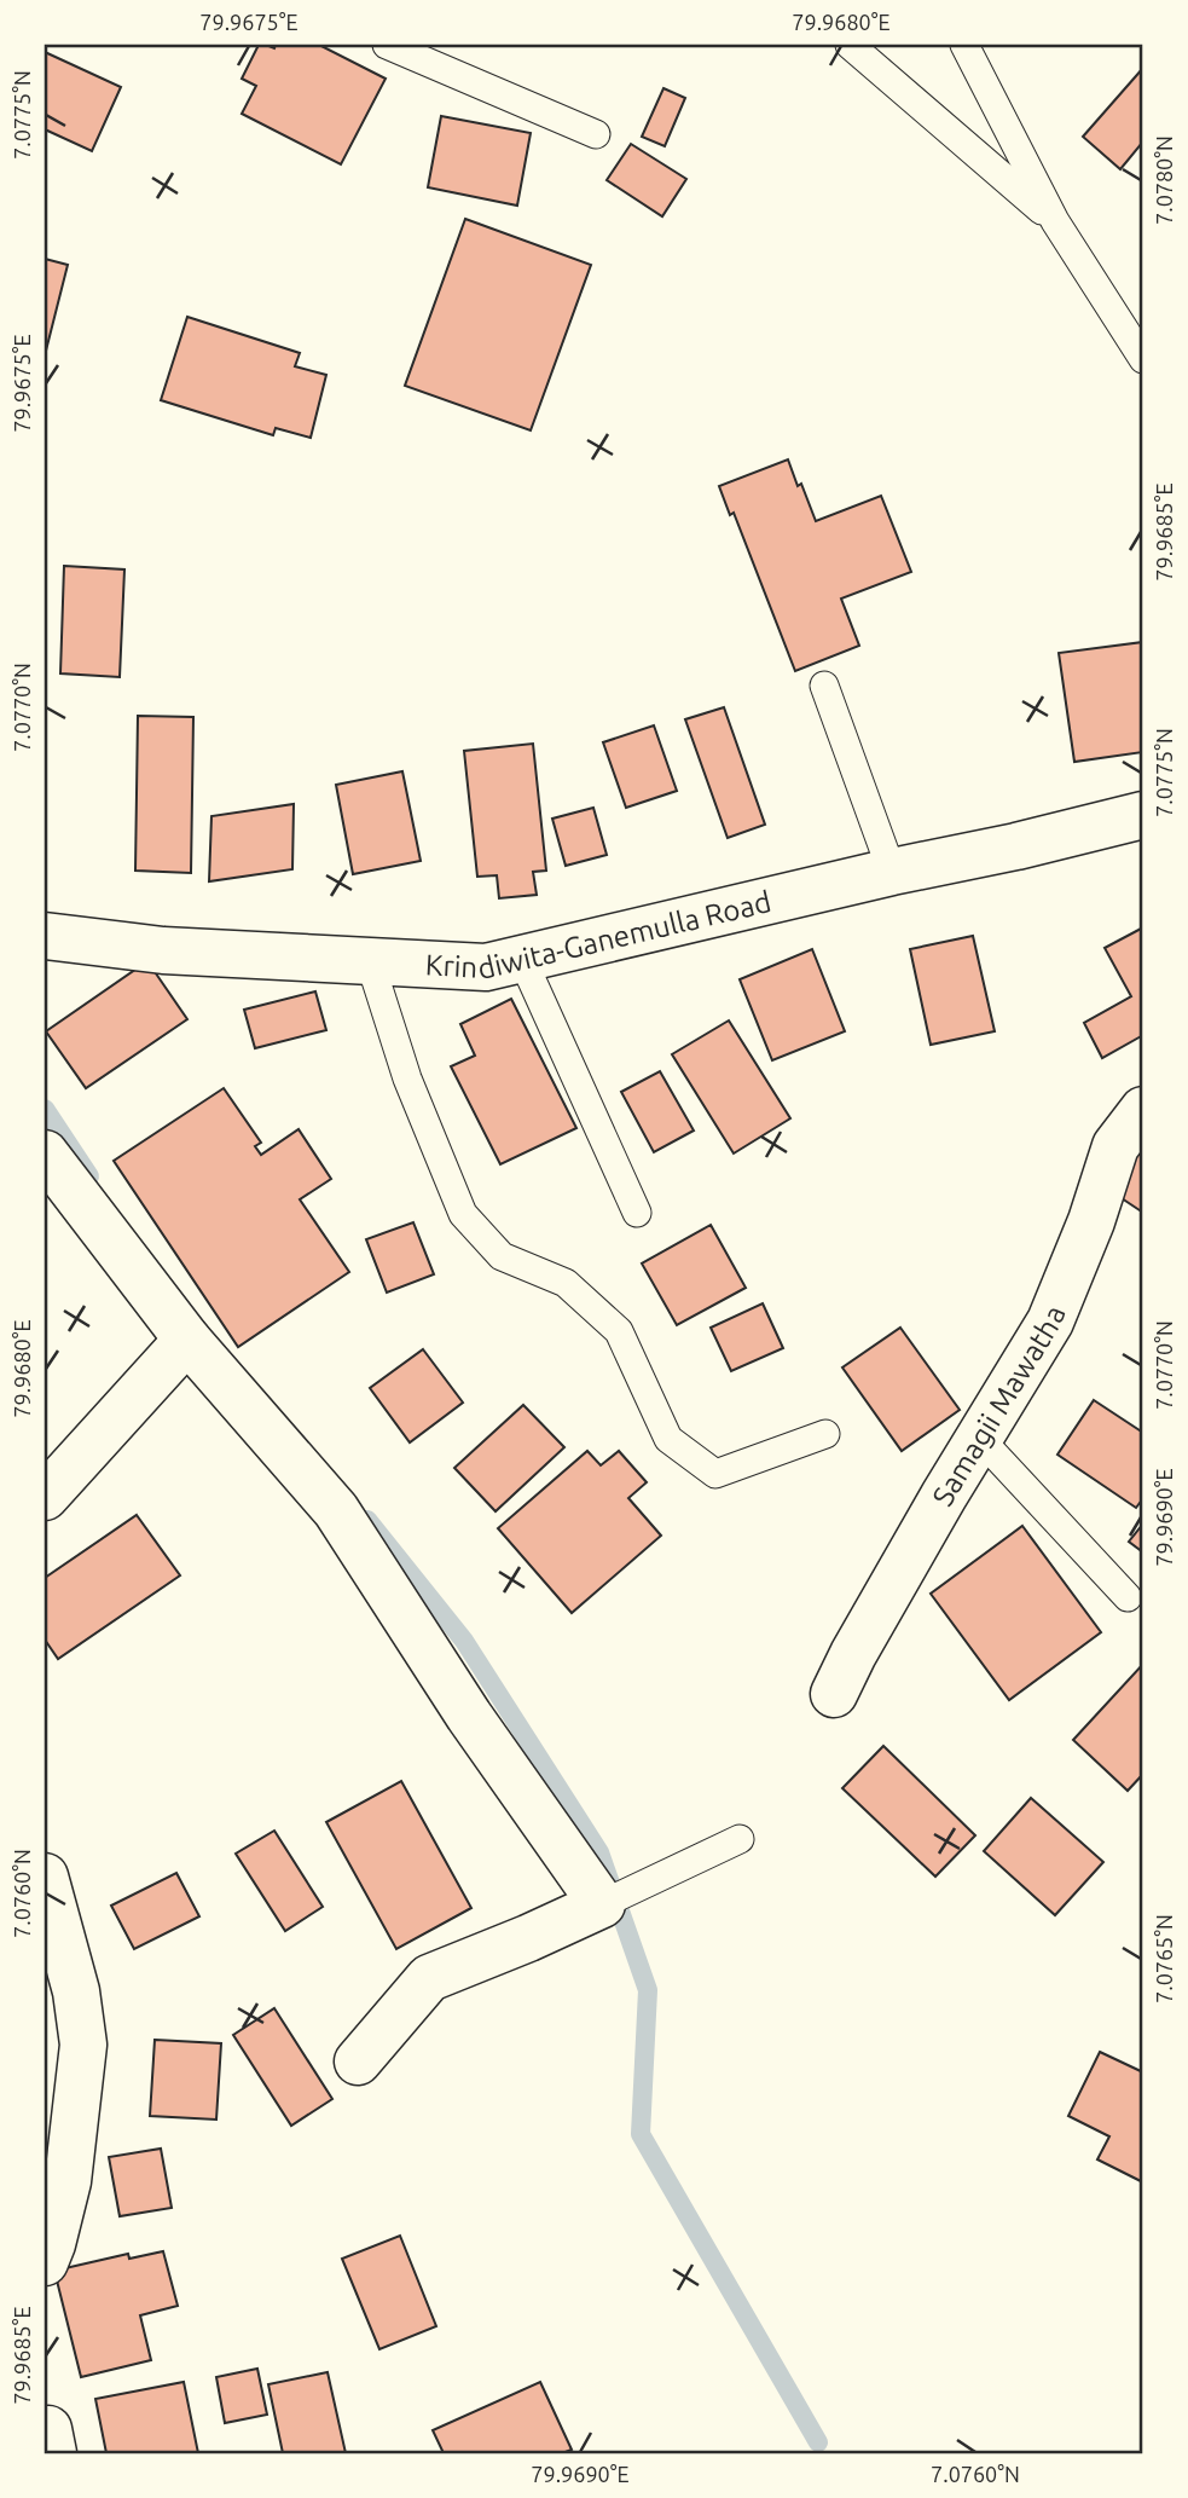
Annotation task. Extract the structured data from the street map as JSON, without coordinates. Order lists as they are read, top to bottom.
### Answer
{
  "streets": {
    "street": ["Krindiwita-Ganemulla Road", "Samagii Mawatha"]
  },
  "coordinates": [
    "79.9675°E",
    "79.9680°E",
    "7.0775°N",
    "7.0780°N",
    "79.9685°E",
    "7.0770°N",
    "79.9690°E",
    "7.0760°N",
    "7.0765°N"
  ]
}
